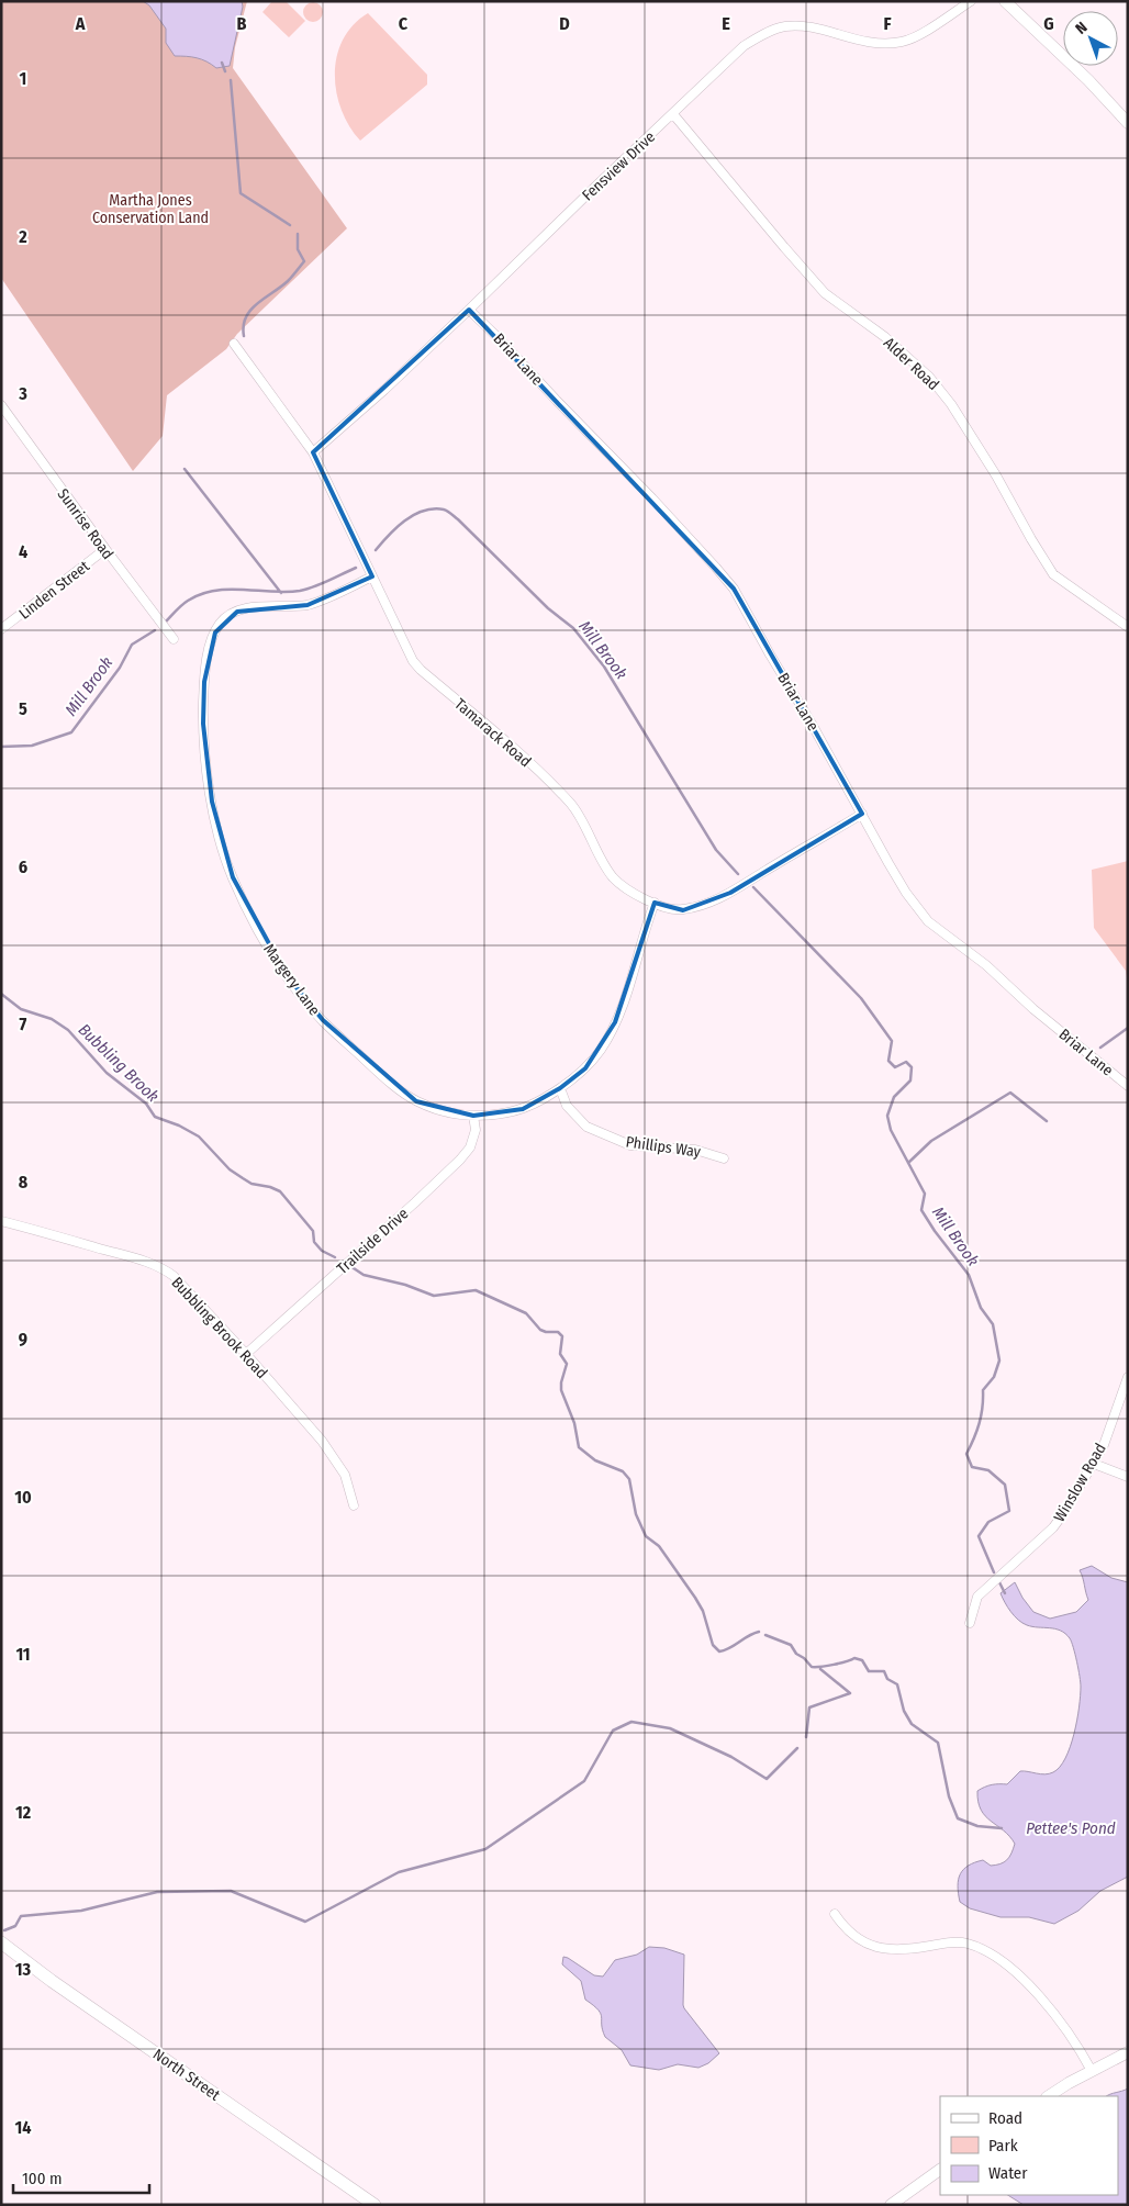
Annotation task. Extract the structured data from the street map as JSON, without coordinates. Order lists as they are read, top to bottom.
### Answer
{
  "streets": {
    "main road": ["North Street"],
    "street": [
      "Fensview Drive",
      "Briar Lane",
      "Alder Road",
      "Sunrise Road",
      "Linden Street",
      "Tamarack Road",
      "Margery Lane",
      "Phillips Way",
      "Trailside Drive",
      "Bubbling Brook Road",
      "Winslow Road"
    ]
  },
  "crossings": [
    ["Fensview Drive", "Briar Lane"],
    ["Fensview Drive", "Alder Road"],
    ["Fensview Drive", "Tamarack Road"],
    ["Briar Lane", "Tamarack Road"],
    ["Sunrise Road", "Linden Street"],
    ["Tamarack Road", "Margery Lane"],
    ["Margery Lane", "Phillips Way"],
    ["Margery Lane", "Trailside Drive"],
    ["Trailside Drive", "Bubbling Brook Road"]
  ],
  "water": ["Mill Brook", "Bubbling Brook", "Pettee's Pond"],
  "parks": ["Martha Jones Conservation Land"],
  "legend": ["Road", "Park", "Water"],
  "scale_bar": "100 m",
  "north": "top left",
  "grid": {
    "columns": [
      "A",
      "B",
      "C",
      "D",
      "E",
      "F",
      "G"
    ],
    "rows": [
      "1",
      "2",
      "3",
      "4",
      "5",
      "6",
      "7",
      "8",
      "9",
      "10",
      "11",
      "12",
      "13",
      "14"
    ]
  }
}
